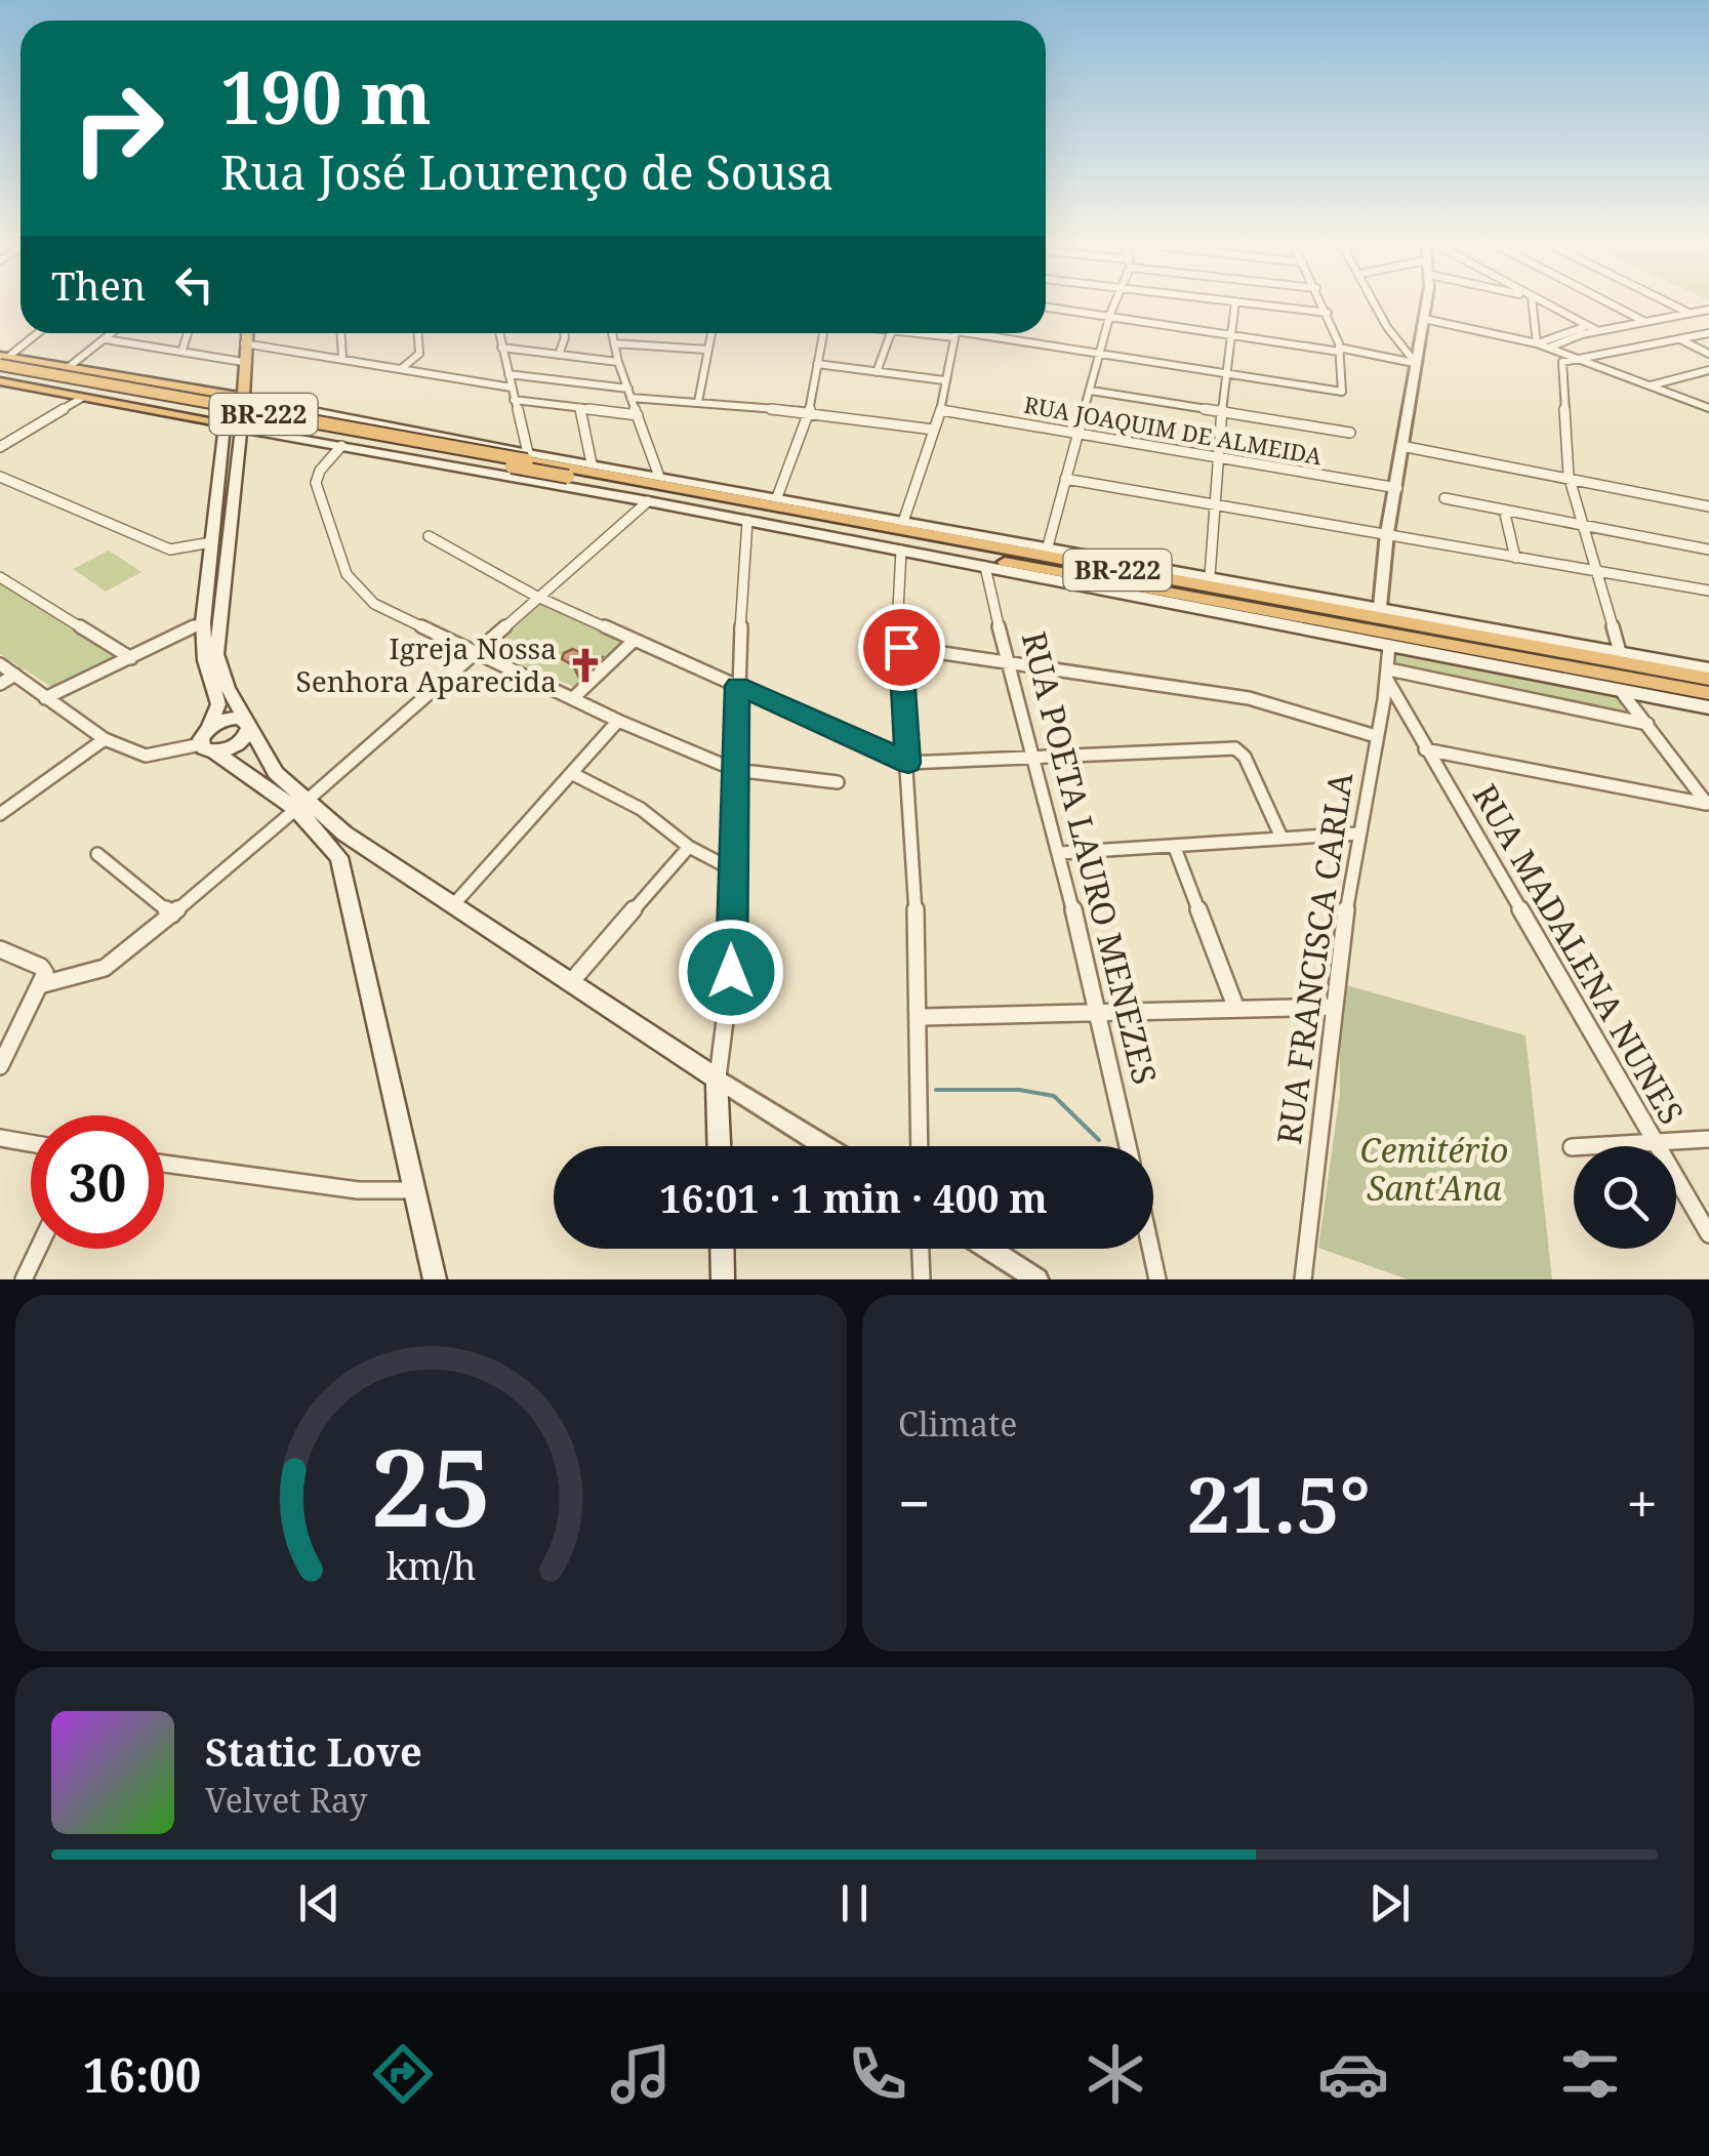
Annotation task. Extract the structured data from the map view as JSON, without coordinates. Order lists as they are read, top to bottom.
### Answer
{
  "streets": {
    "highway": ["BR-222"],
    "street": [
      "RUA JOAQUIM DE ALMEIDA",
      "RUA POETA LAURO MENEZES",
      "RUA MADALENA NUNES",
      "RUA FRANCISCA CARLA"
    ]
  },
  "crossings": [
    ["BR-222", "RUA POETA LAURO MENEZES"],
    ["BR-222", "RUA FRANCISCA CARLA"],
    ["RUA MADALENA NUNES", "RUA FRANCISCA CARLA"]
  ],
  "parks": ["Cemitério Sant'Ana"],
  "places": {
    "church": ["Igreja Nossa Senhora Aparecida"]
  },
  "page": {
    "turn": ["190 m", "Rua José Lourenço de Sousa"],
    "then": "Then",
    "limit": "30",
    "trip": "16:01 · 1 min · 400 m",
    "tile": "Climate",
    "heat": ["−", "21.5°", "+"],
    "song": ["Static Love", "Velvet Ray"],
    "tabs": "16:00",
    "gauge": ["25", "km/h"]
  }
}
